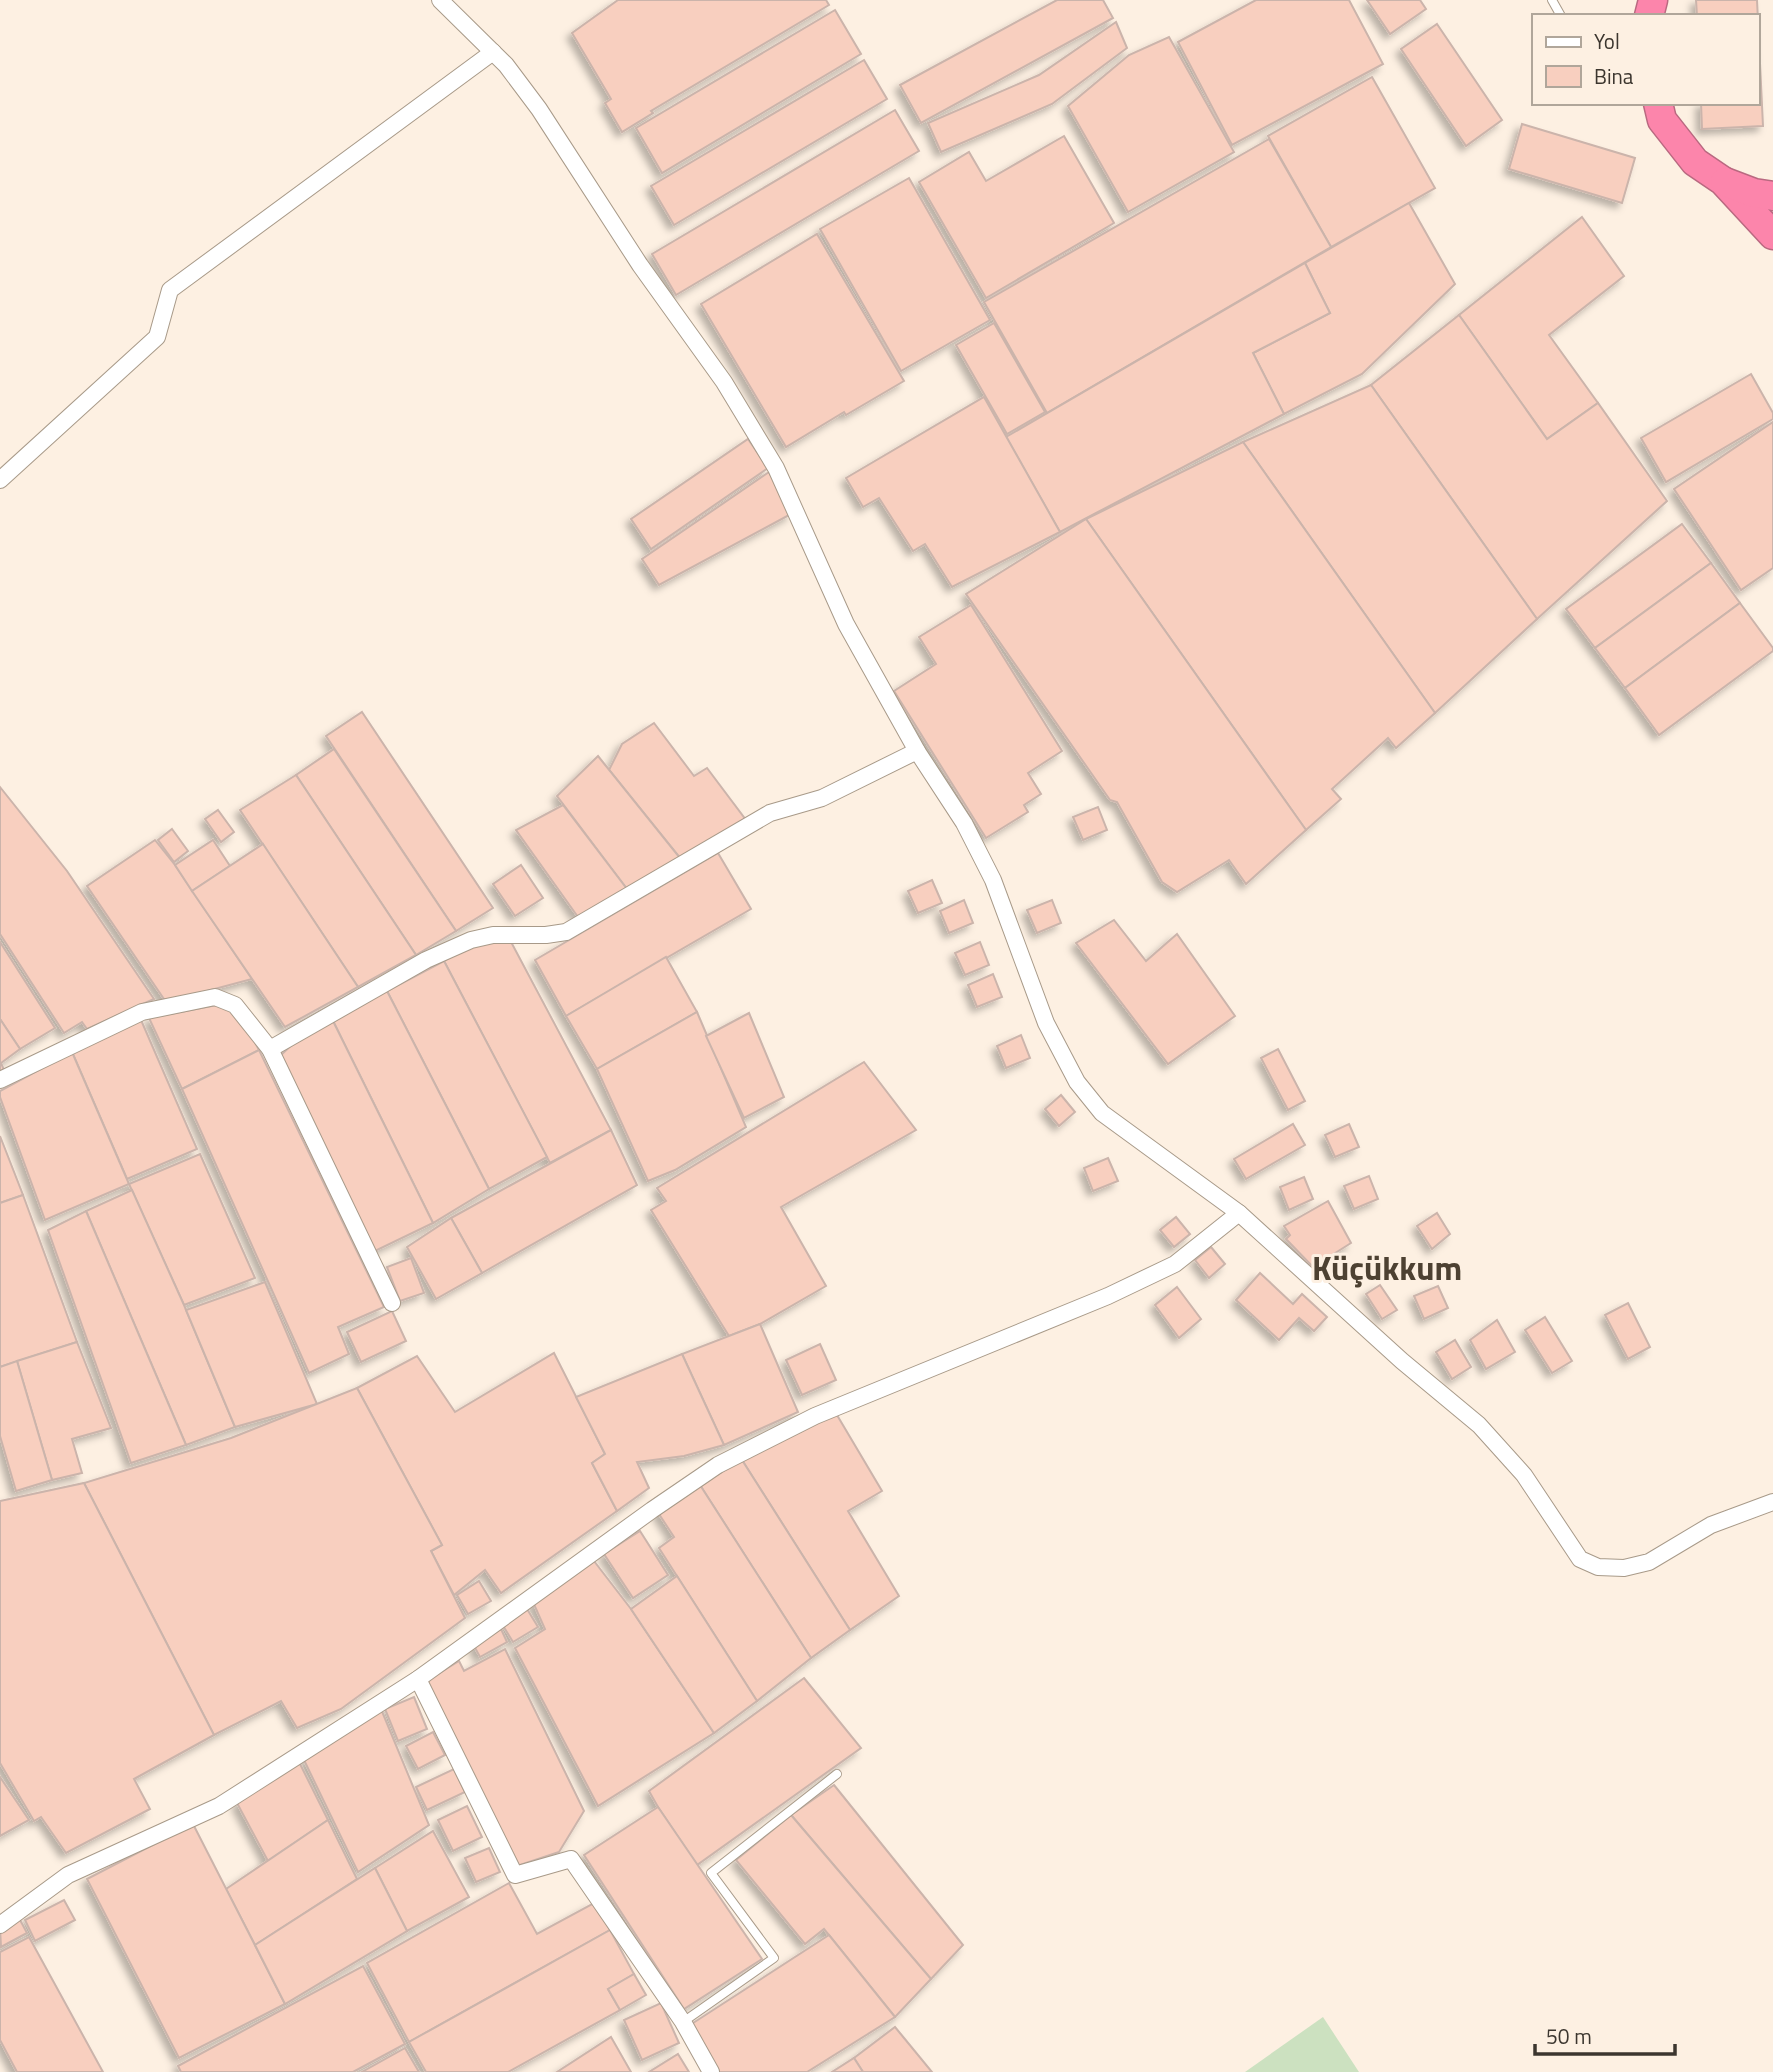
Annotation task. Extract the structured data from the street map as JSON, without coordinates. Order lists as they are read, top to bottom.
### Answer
{
  "districts": ["Küçükkum"],
  "legend": ["Yol", "Bina"],
  "scale_bar": "50 m"
}
